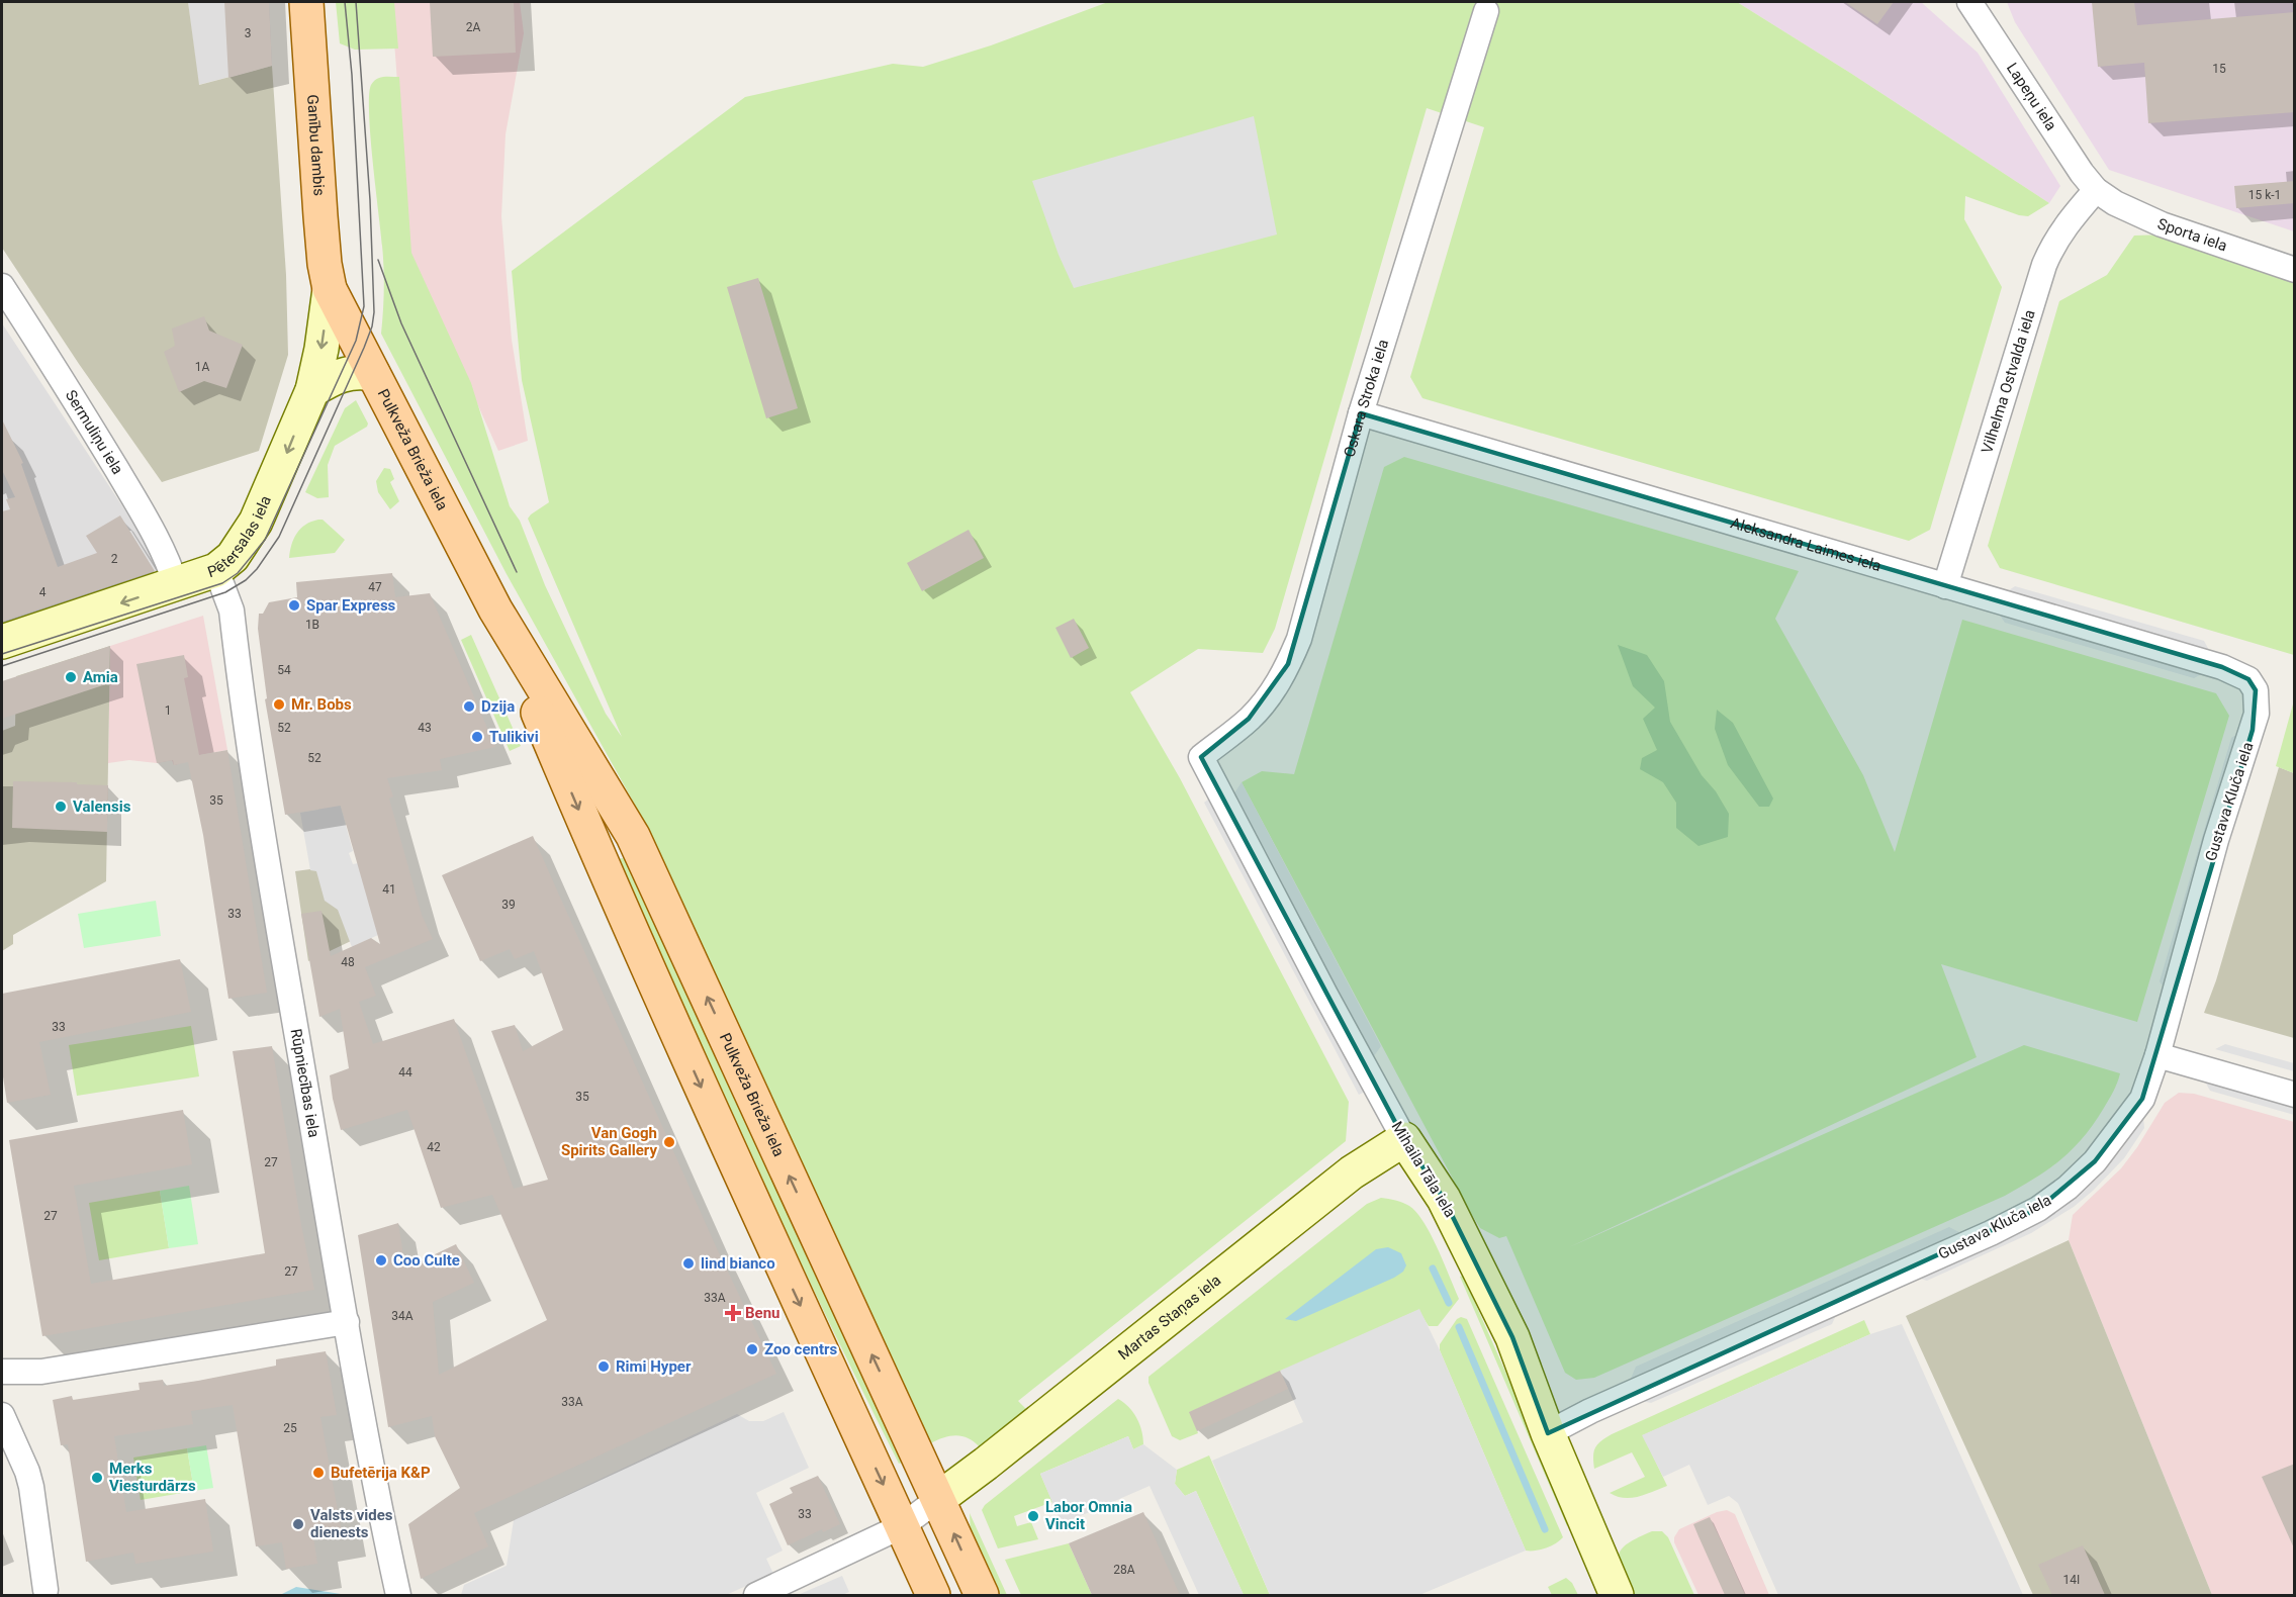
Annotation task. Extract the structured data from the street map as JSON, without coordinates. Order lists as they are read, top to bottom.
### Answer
{
  "streets": {
    "main road": ["Ganību dambis", "Pulkveža Brieža iela"],
    "street": [
      "Lapeņu iela",
      "Sporta iela",
      "Vilhelma Ostvalda iela",
      "Oskara Stroka iela",
      "Sermuliņu iela",
      "Pētersalas iela",
      "Aleksandra Laimes iela",
      "Gustava Kluča iela",
      "Rūpniecības iela",
      "Mihaila Tāla iela",
      "Martas Staņas iela"
    ]
  },
  "crossings": [
    ["Lapeņu iela", "Sporta iela"],
    ["Lapeņu iela", "Vilhelma Ostvalda iela"],
    ["Ganību dambis", "Pulkveža Brieža iela"],
    ["Ganību dambis", "Pētersalas iela"],
    ["Sporta iela", "Vilhelma Ostvalda iela"],
    ["Vilhelma Ostvalda iela", "Aleksandra Laimes iela"],
    ["Oskara Stroka iela", "Aleksandra Laimes iela"],
    ["Oskara Stroka iela", "Mihaila Tāla iela"],
    ["Sermuliņu iela", "Pētersalas iela"],
    ["Pulkveža Brieža iela", "Pētersalas iela"],
    ["Pulkveža Brieža iela", "Martas Staņas iela"],
    ["Pētersalas iela", "Rūpniecības iela"],
    ["Aleksandra Laimes iela", "Gustava Kluča iela"],
    ["Gustava Kluča iela", "Mihaila Tāla iela"],
    ["Mihaila Tāla iela", "Martas Staņas iela"]
  ],
  "one_way": ["Pētersalas iela"],
  "places": {
    "other": [
      "Spar Express",
      "Amia",
      "Mr. Bobs",
      "Dzija",
      "Tulikivi",
      "Valensis",
      "Van Gogh Spirits Gallery",
      "Coo Culte",
      "lind bianco",
      "Zoo centrs",
      "Rimi Hyper",
      "Bufetērija K&P",
      "Merks Viesturdārzs",
      "Labor Omnia Vincit",
      "Valsts vides dienests"
    ],
    "health": ["Benu"]
  },
  "house_numbers": [
    "2A",
    "3",
    "15",
    "15 k-1",
    "1A",
    "2",
    "47",
    "4",
    "1B",
    "54",
    "1",
    "52",
    "43",
    "52",
    "35",
    "41",
    "39",
    "33",
    "48",
    "33",
    "44",
    "35",
    "42",
    "27",
    "27",
    "27",
    "33A",
    "34A",
    "33A",
    "25",
    "33",
    "28A",
    "14I"
  ]
}
